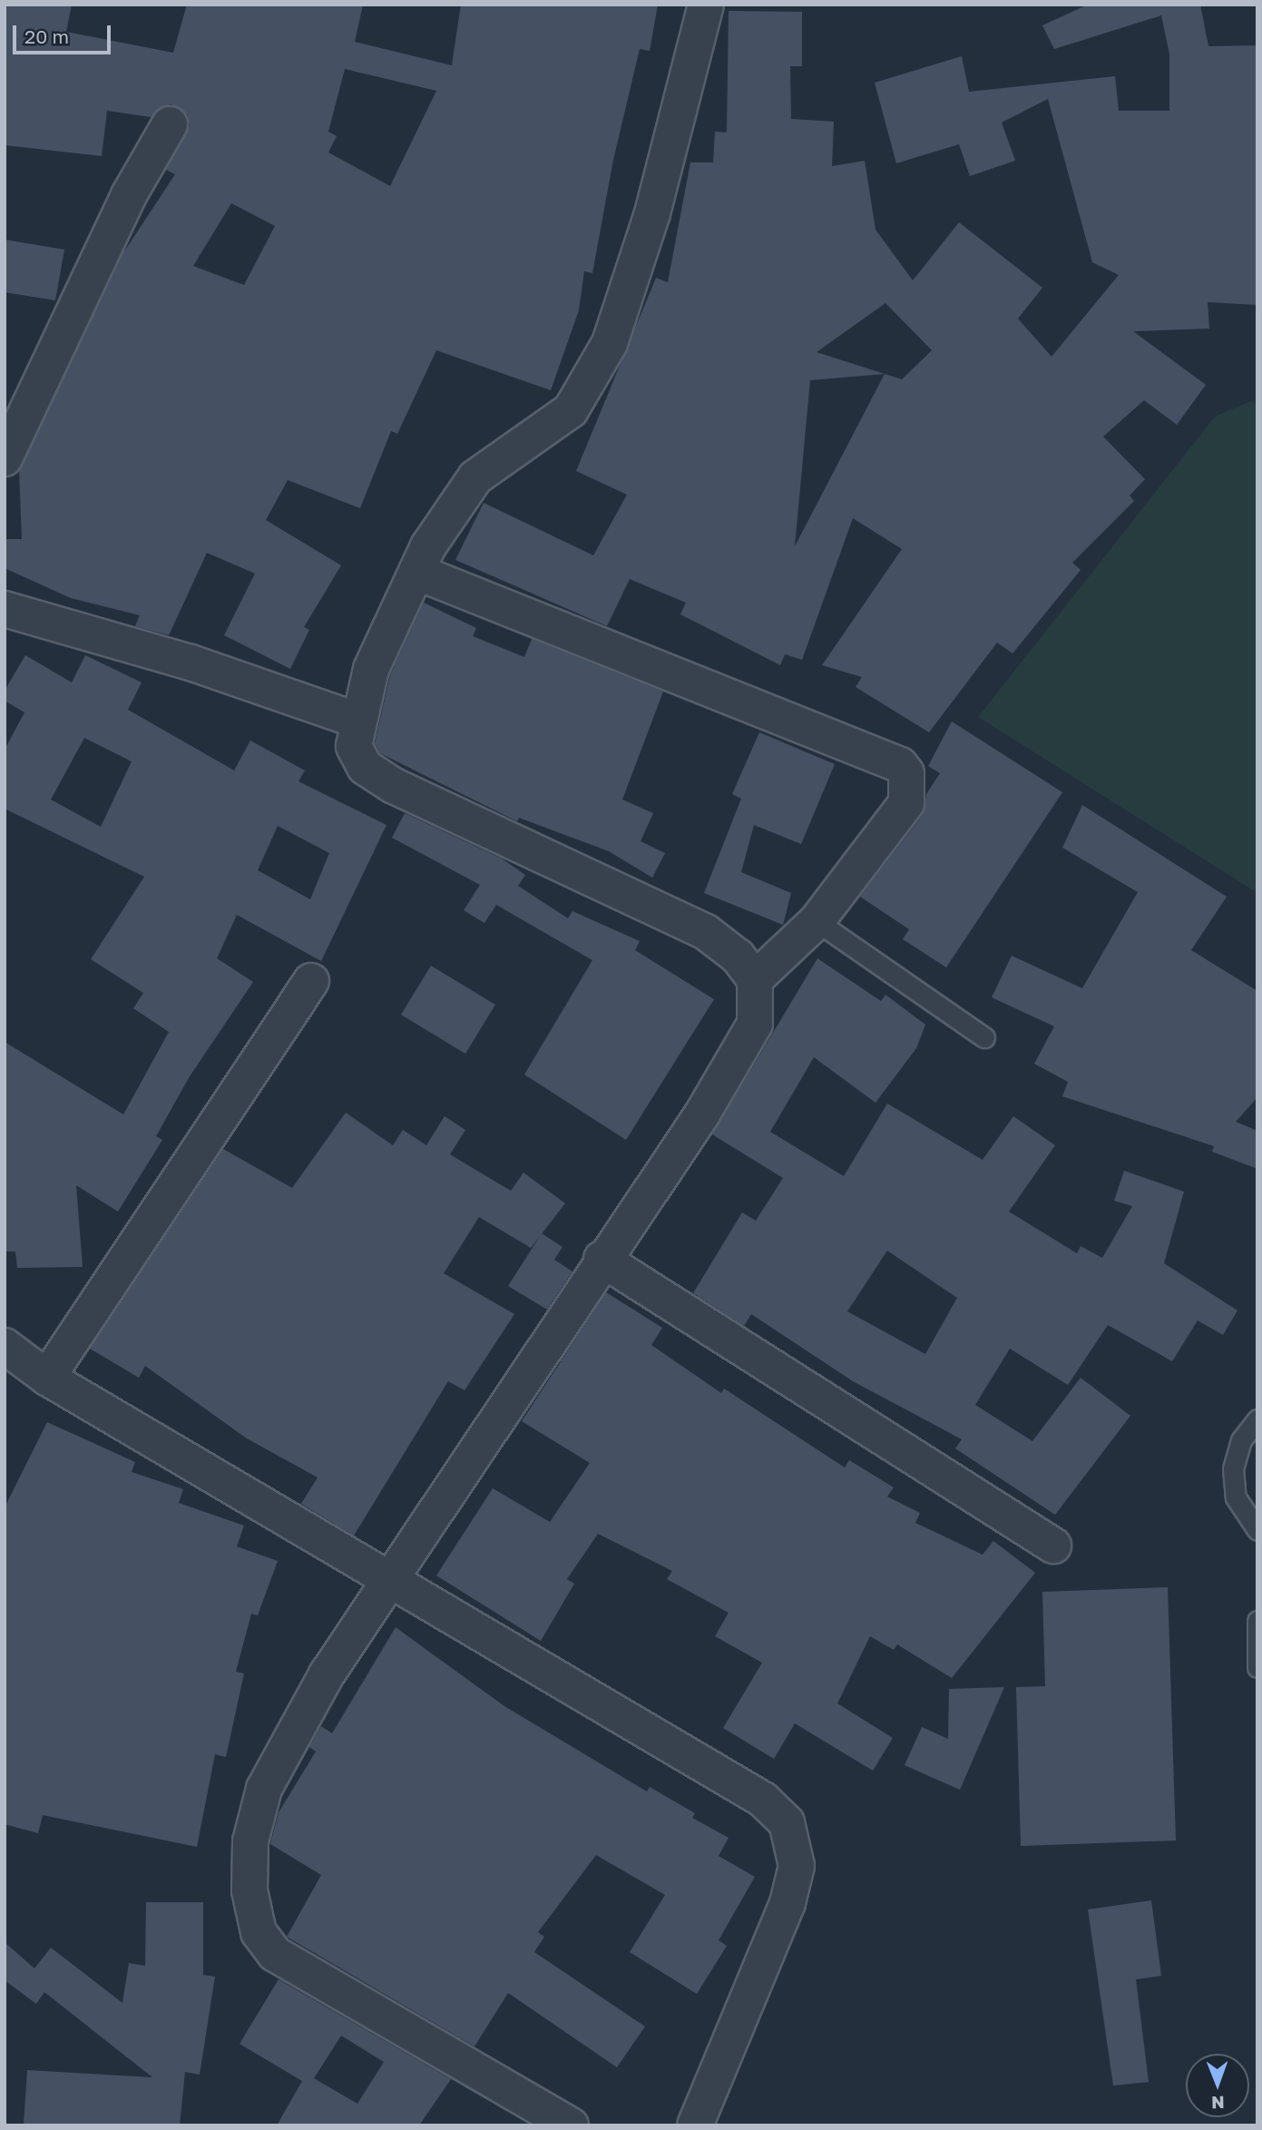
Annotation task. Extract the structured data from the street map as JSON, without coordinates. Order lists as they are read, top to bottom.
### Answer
{
  "scale_bar": "20 m",
  "north": "bottom"
}
